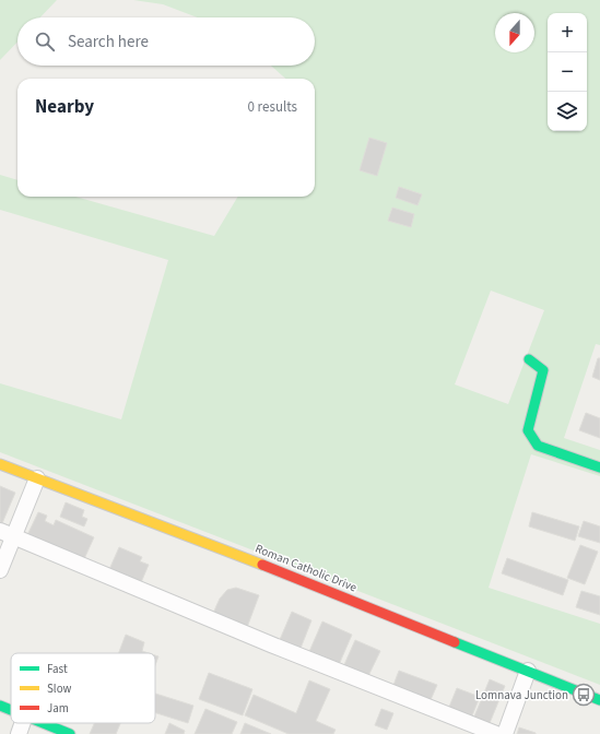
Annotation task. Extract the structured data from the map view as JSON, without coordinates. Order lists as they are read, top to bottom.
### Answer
{
  "streets": {
    "street": ["Roman Catholic Drive"]
  },
  "places": {
    "bus stop": ["Lomnava Junction"]
  },
  "legend": ["Fast", "Slow", "Jam"],
  "north": "bottom",
  "page": {
    "map_buttons": ["+", "−"],
    "search": "Search here",
    "heading": ["Nearby", "0 results"]
  }
}
